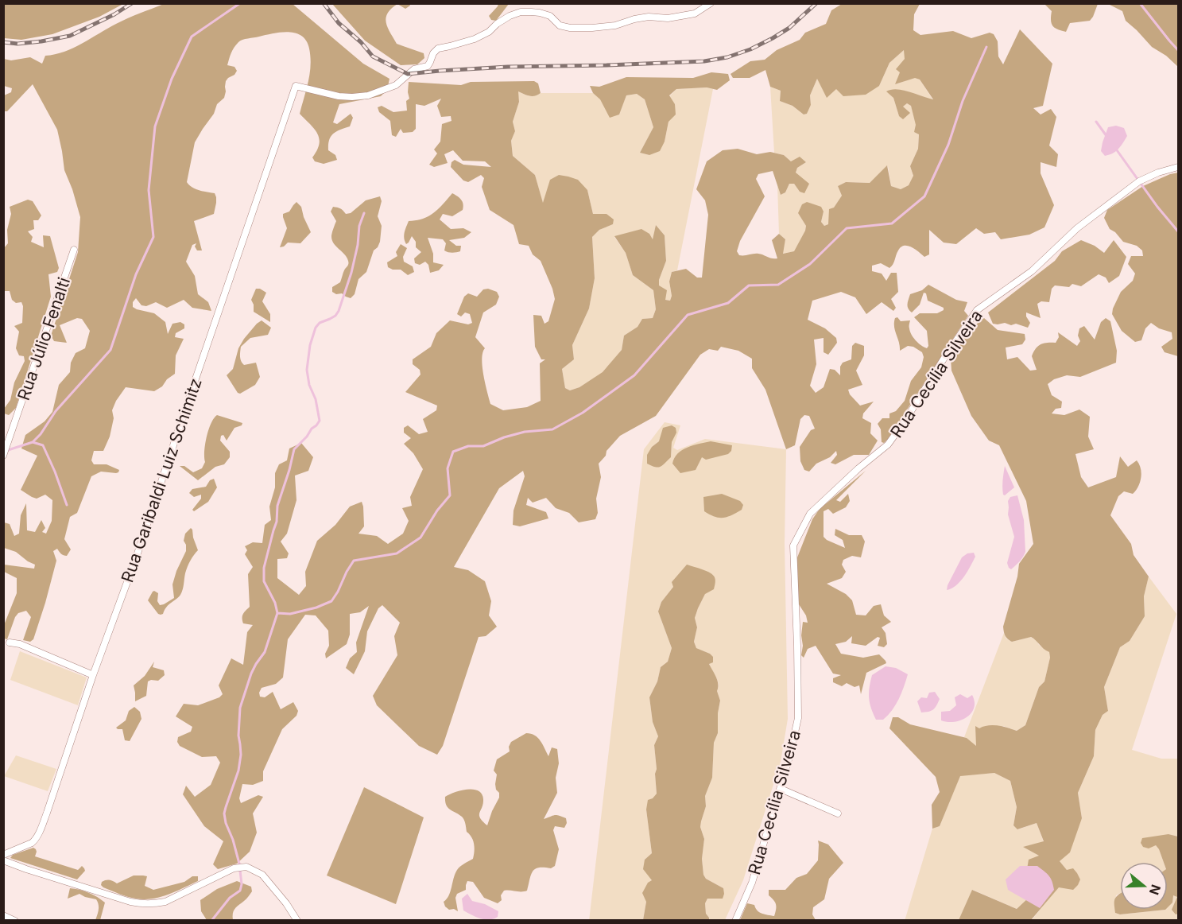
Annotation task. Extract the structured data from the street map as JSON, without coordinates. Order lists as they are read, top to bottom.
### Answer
{
  "streets": {
    "street": ["Rua Júlio Fenalti", "Rua Cecília Silveira", "Rua Garibaldi Luiz Schimitz"]
  },
  "north": "right"
}
